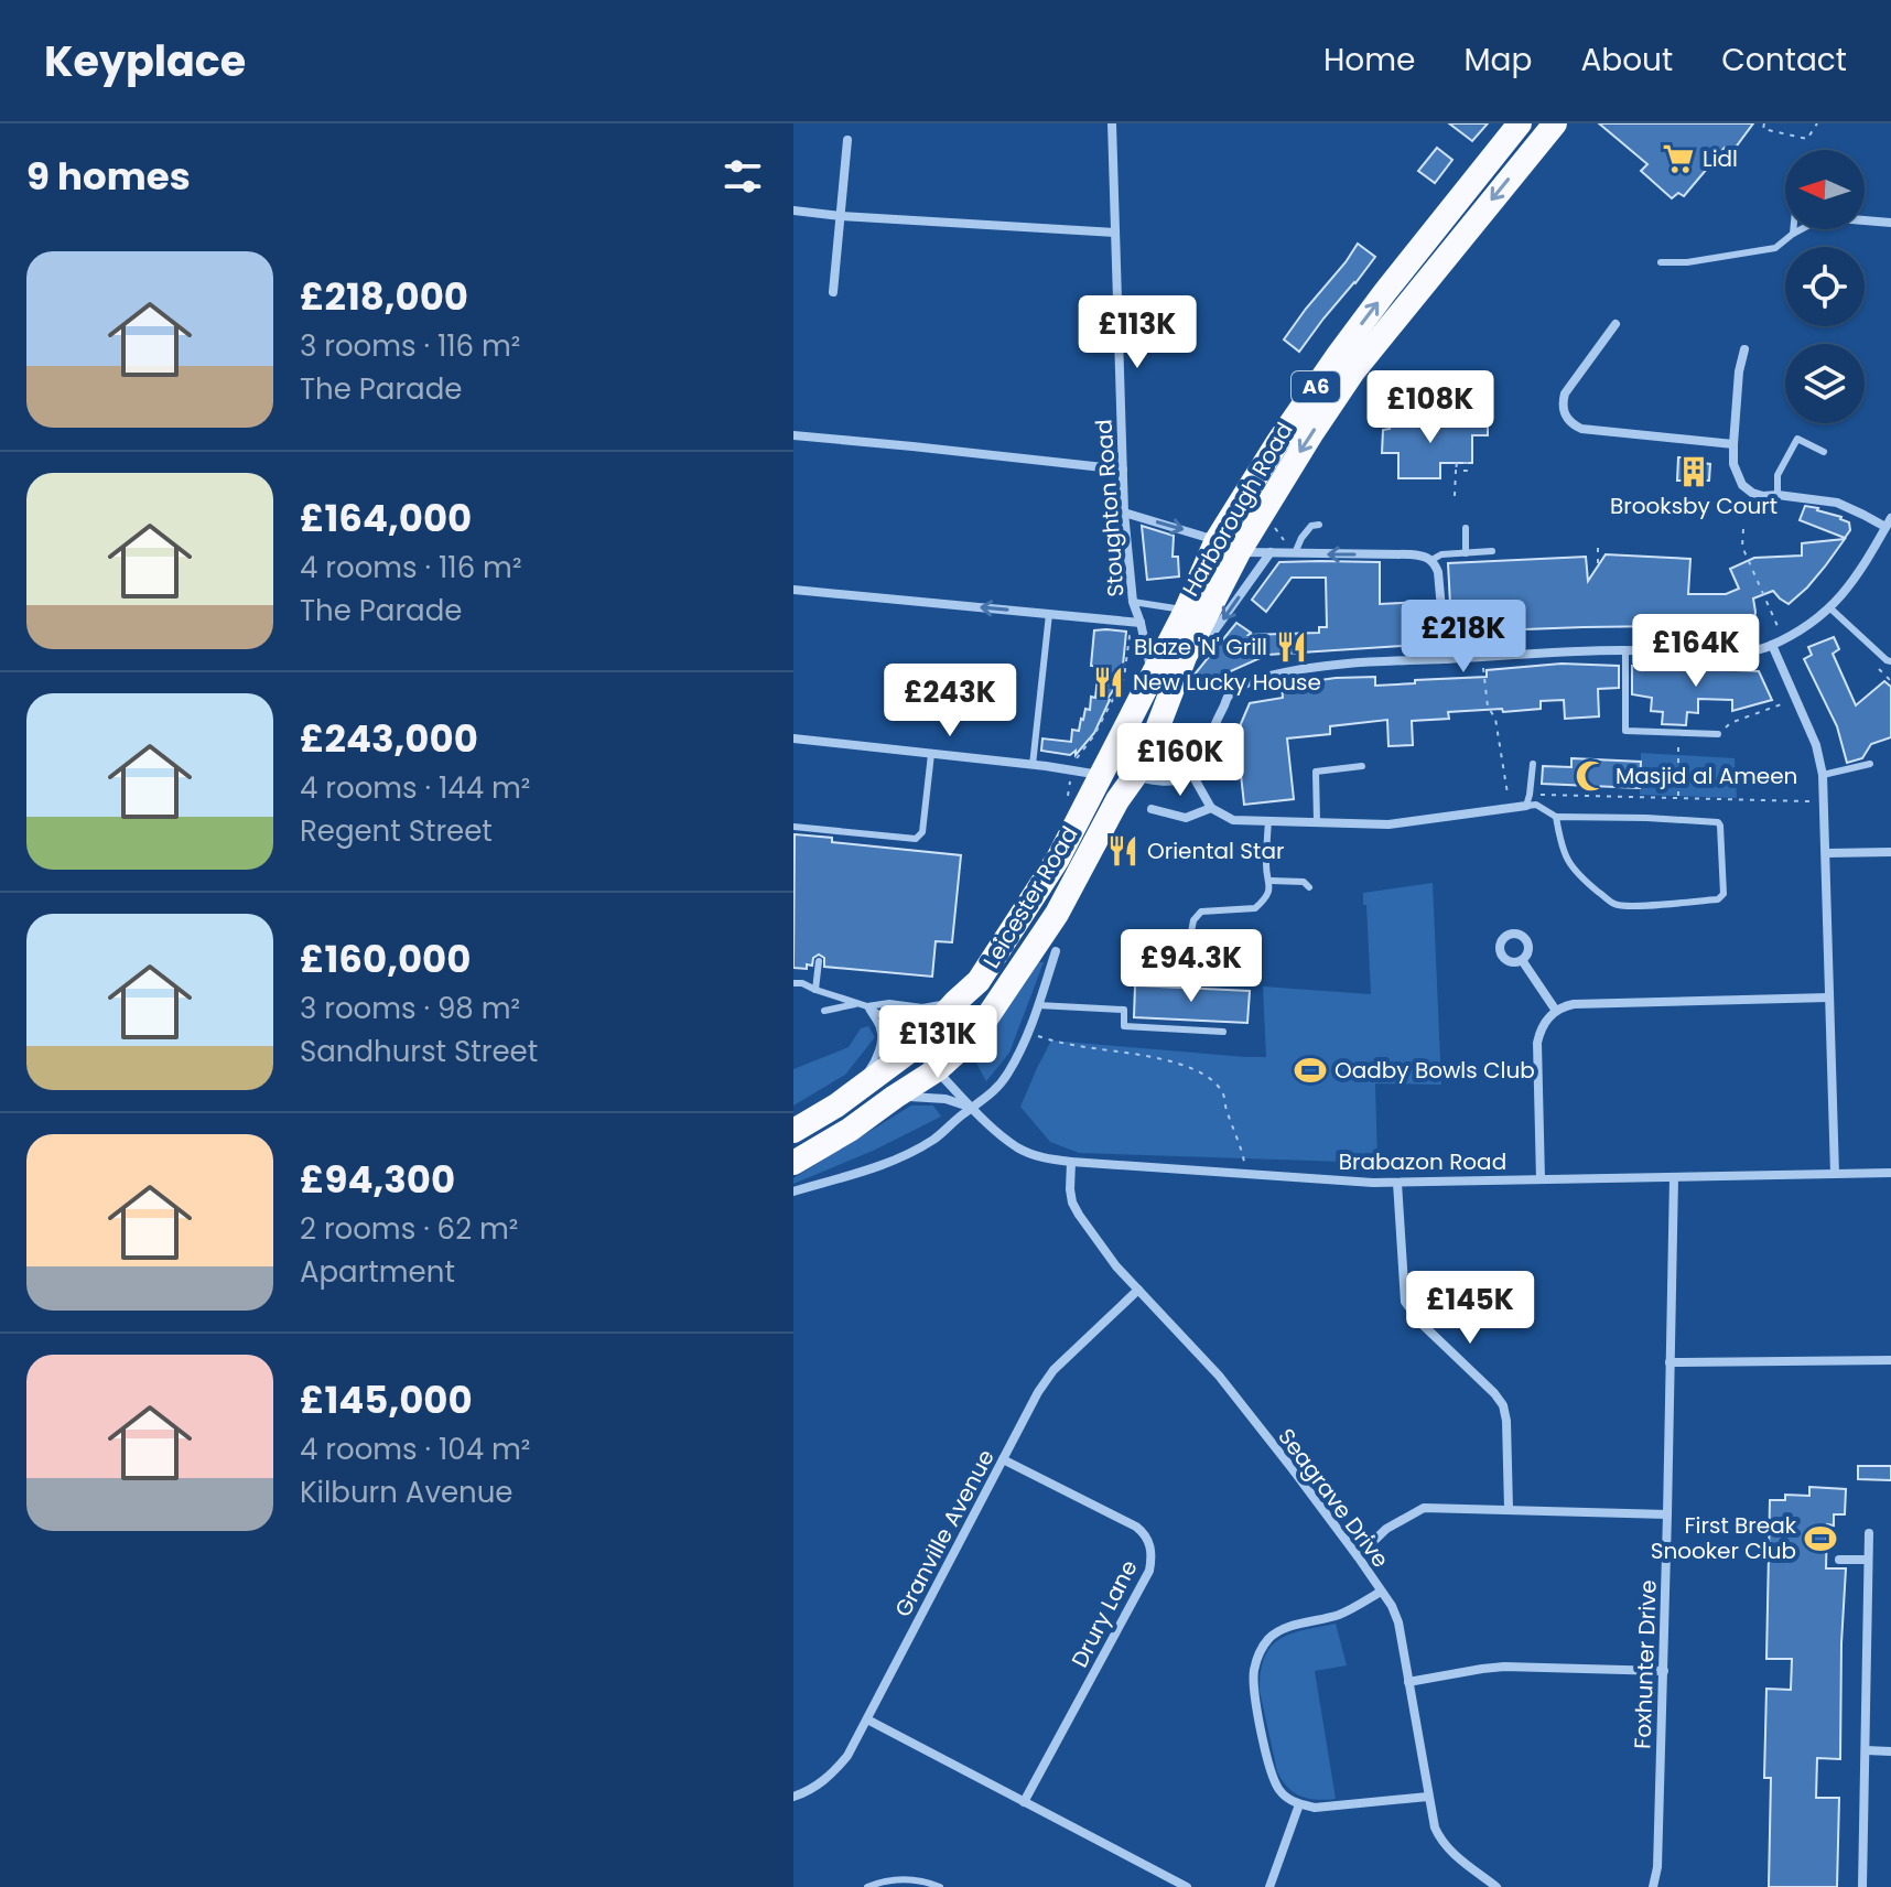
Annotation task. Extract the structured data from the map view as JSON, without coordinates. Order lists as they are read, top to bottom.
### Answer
{
  "streets": {
    "highway": ["A6", "Harborough Road", "Leicester Road"],
    "street": [
      "Stoughton Road",
      "Brabazon Road",
      "Seagrave Drive",
      "Granville Avenue",
      "Drury Lane",
      "Foxhunter Drive"
    ]
  },
  "crossings": [
    ["A6", "Harborough Road"],
    ["A6", "Leicester Road"],
    ["A6", "Brabazon Road"],
    ["Stoughton Road", "Harborough Road"],
    ["Harborough Road", "Leicester Road"],
    ["Leicester Road", "Brabazon Road"],
    ["Brabazon Road", "Seagrave Drive"],
    ["Brabazon Road", "Foxhunter Drive"],
    ["Seagrave Drive", "Granville Avenue"],
    ["Granville Avenue", "Drury Lane"]
  ],
  "places": {
    "supermarket": ["Lidl"],
    "building": ["Brooksby Court"],
    "restaurant": ["Blaze 'N' Grill", "New Lucky House", "Oriental Star"],
    "mosque": ["Masjid al Ameen"],
    "sports": ["Oadby Bowls Club", "First Break Snooker Club"]
  },
  "north": "left",
  "page": {
    "header": "Keyplace",
    "nav": [
      "Home",
      "Map",
      "About",
      "Contact"
    ],
    "heading": "9 homes",
    "list": [
      {
        "name": "£218,000",
        "note": "3 rooms · 116 m² · The Parade"
      },
      {
        "name": "£164,000",
        "note": "4 rooms · 116 m² · The Parade"
      },
      {
        "name": "£243,000",
        "note": "4 rooms · 144 m² · Regent Street"
      },
      {
        "name": "£160,000",
        "note": "3 rooms · 98 m² · Sandhurst Street"
      },
      {
        "name": "£94,300",
        "note": "2 rooms · 62 m² · Apartment"
      },
      {
        "name": "£145,000",
        "note": "4 rooms · 104 m² · Kilburn Avenue"
      }
    ],
    "price": [
      "£113K",
      "£108K",
      "£218K",
      "£164K",
      "£243K",
      "£160K",
      "£94.3K",
      "£131K",
      "£145K"
    ]
  }
}
